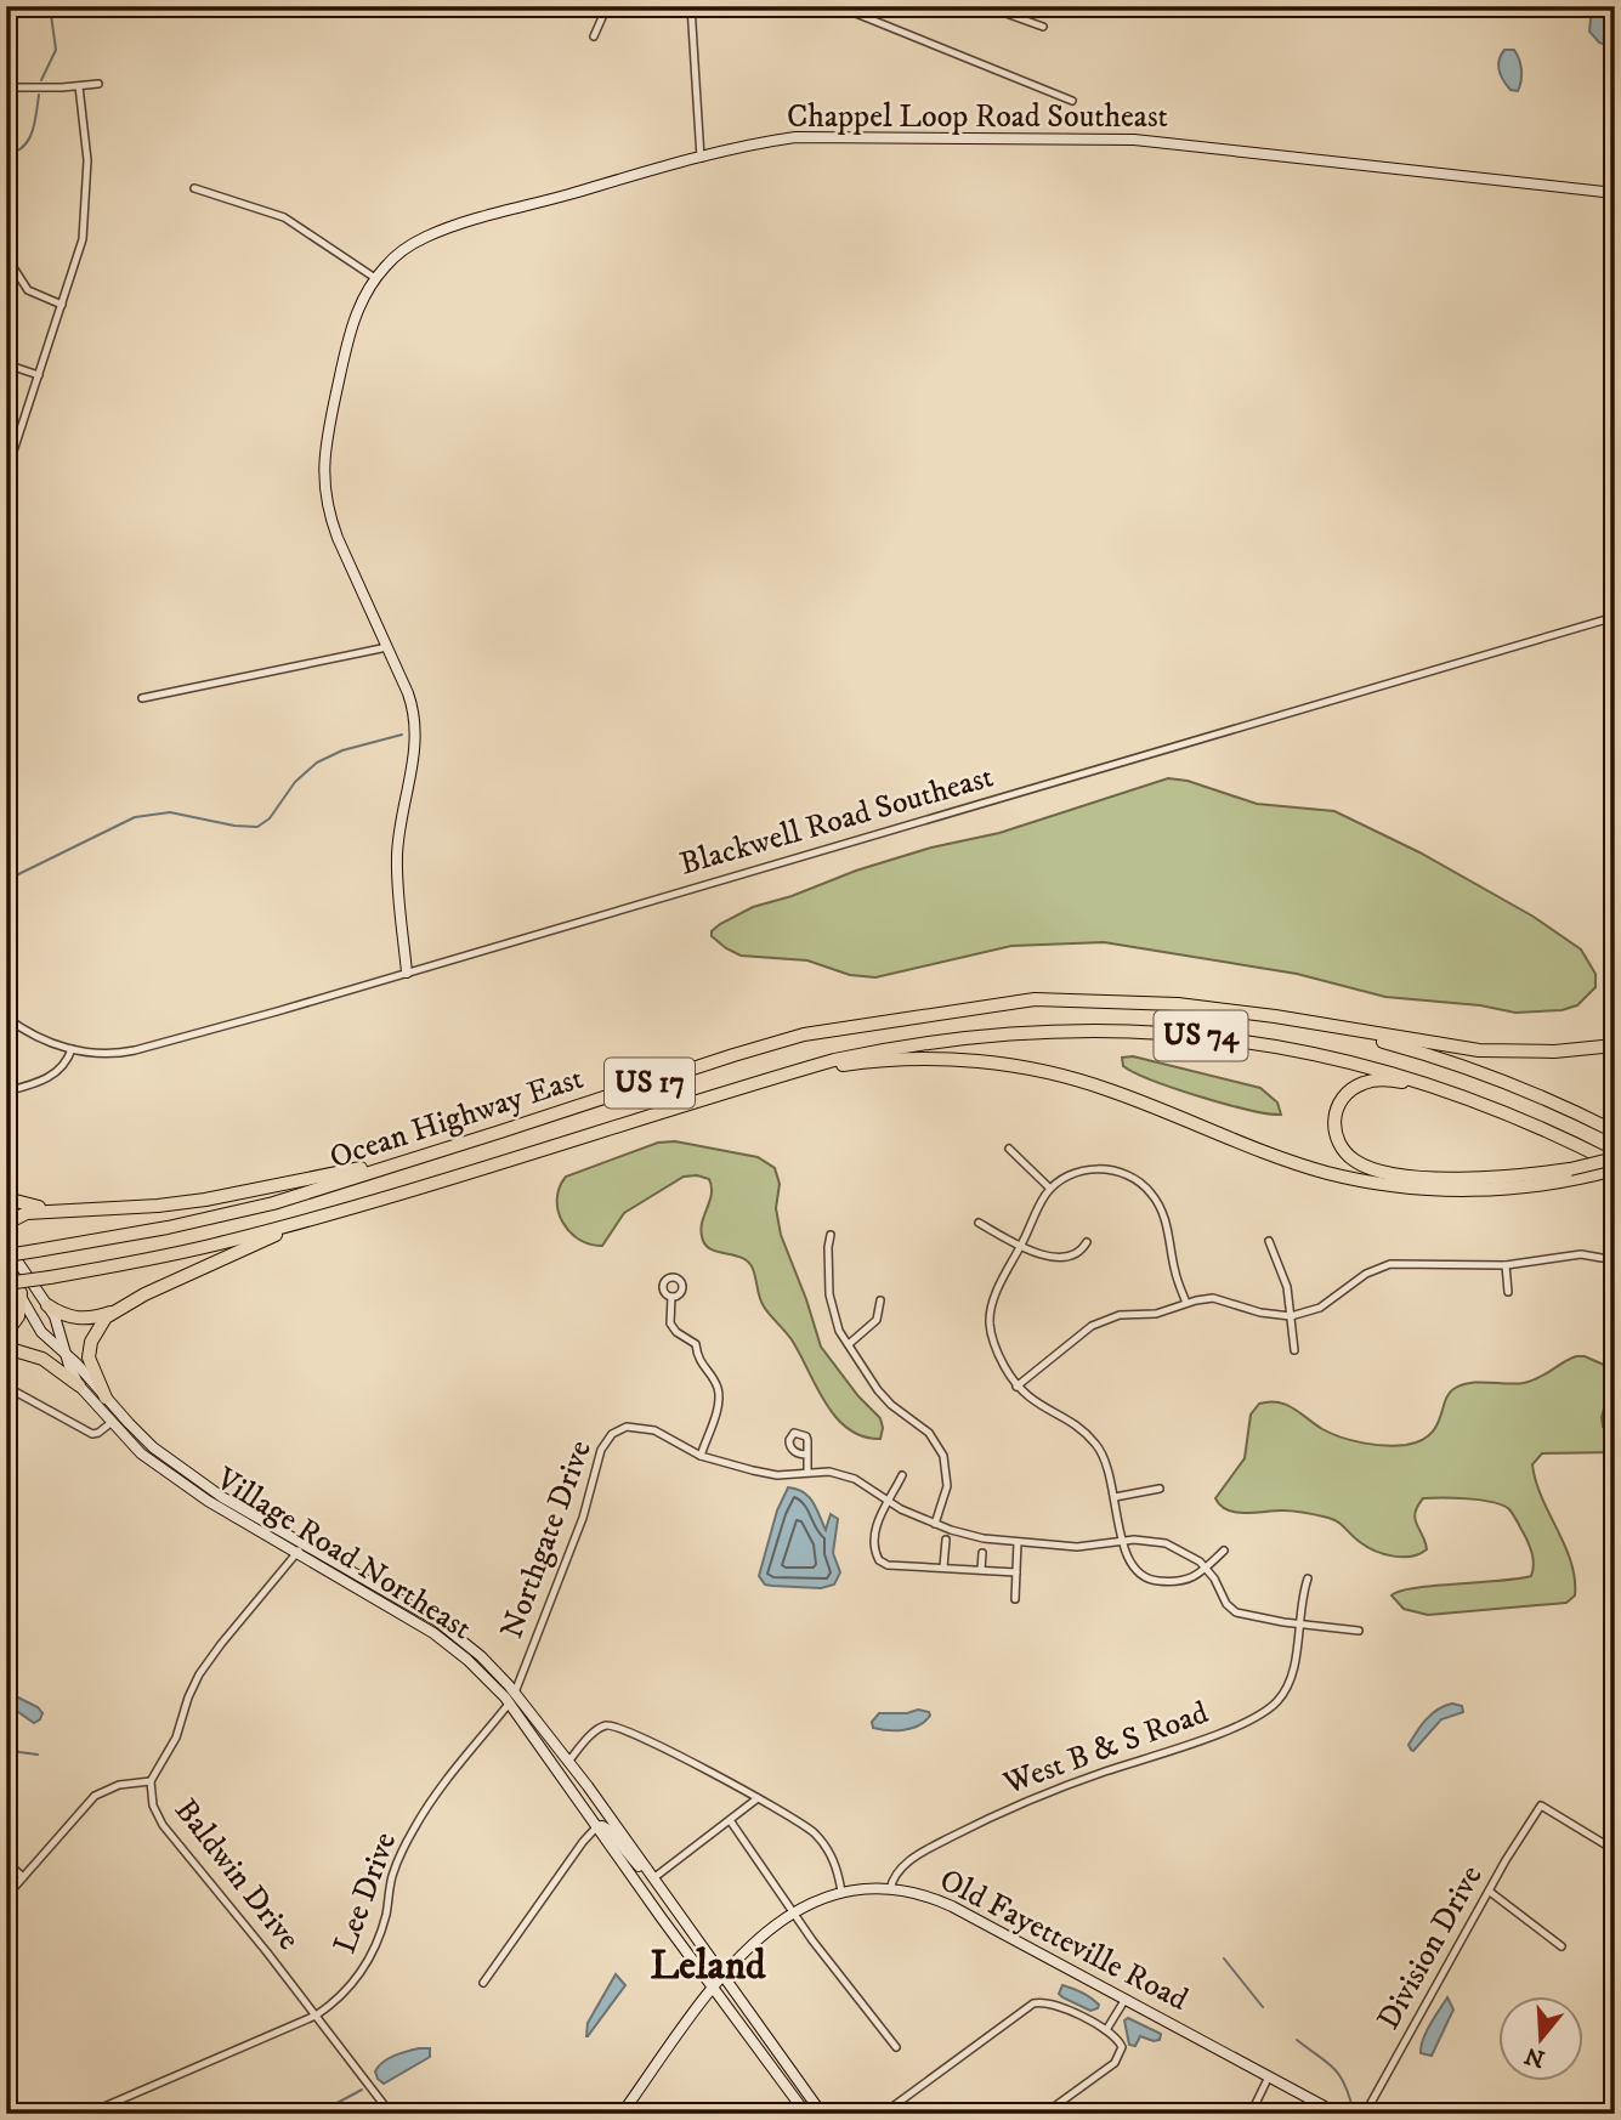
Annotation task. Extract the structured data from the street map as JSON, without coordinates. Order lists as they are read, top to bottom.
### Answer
{
  "streets": {
    "highway": ["US 74", "US 17", "Ocean Highway East"],
    "street": [
      "Chappel Loop Road Southeast",
      "Blackwell Road Southeast",
      "Northgate Drive",
      "Village Road Northeast",
      "West B & S Road",
      "Baldwin Drive",
      "Lee Drive",
      "Old Fayetteville Road",
      "Division Drive"
    ]
  },
  "crossings": [
    ["Chappel Loop Road Southeast", "Blackwell Road Southeast"],
    ["US 74", "Ocean Highway East"],
    ["Northgate Drive", "Village Road Northeast"],
    ["Northgate Drive", "West B & S Road"],
    ["Northgate Drive", "Lee Drive"],
    ["Village Road Northeast", "Lee Drive"],
    ["Village Road Northeast", "Old Fayetteville Road"],
    ["West B & S Road", "Old Fayetteville Road"],
    ["Baldwin Drive", "Lee Drive"]
  ],
  "districts": ["Leland"],
  "north": "bottom"
}
